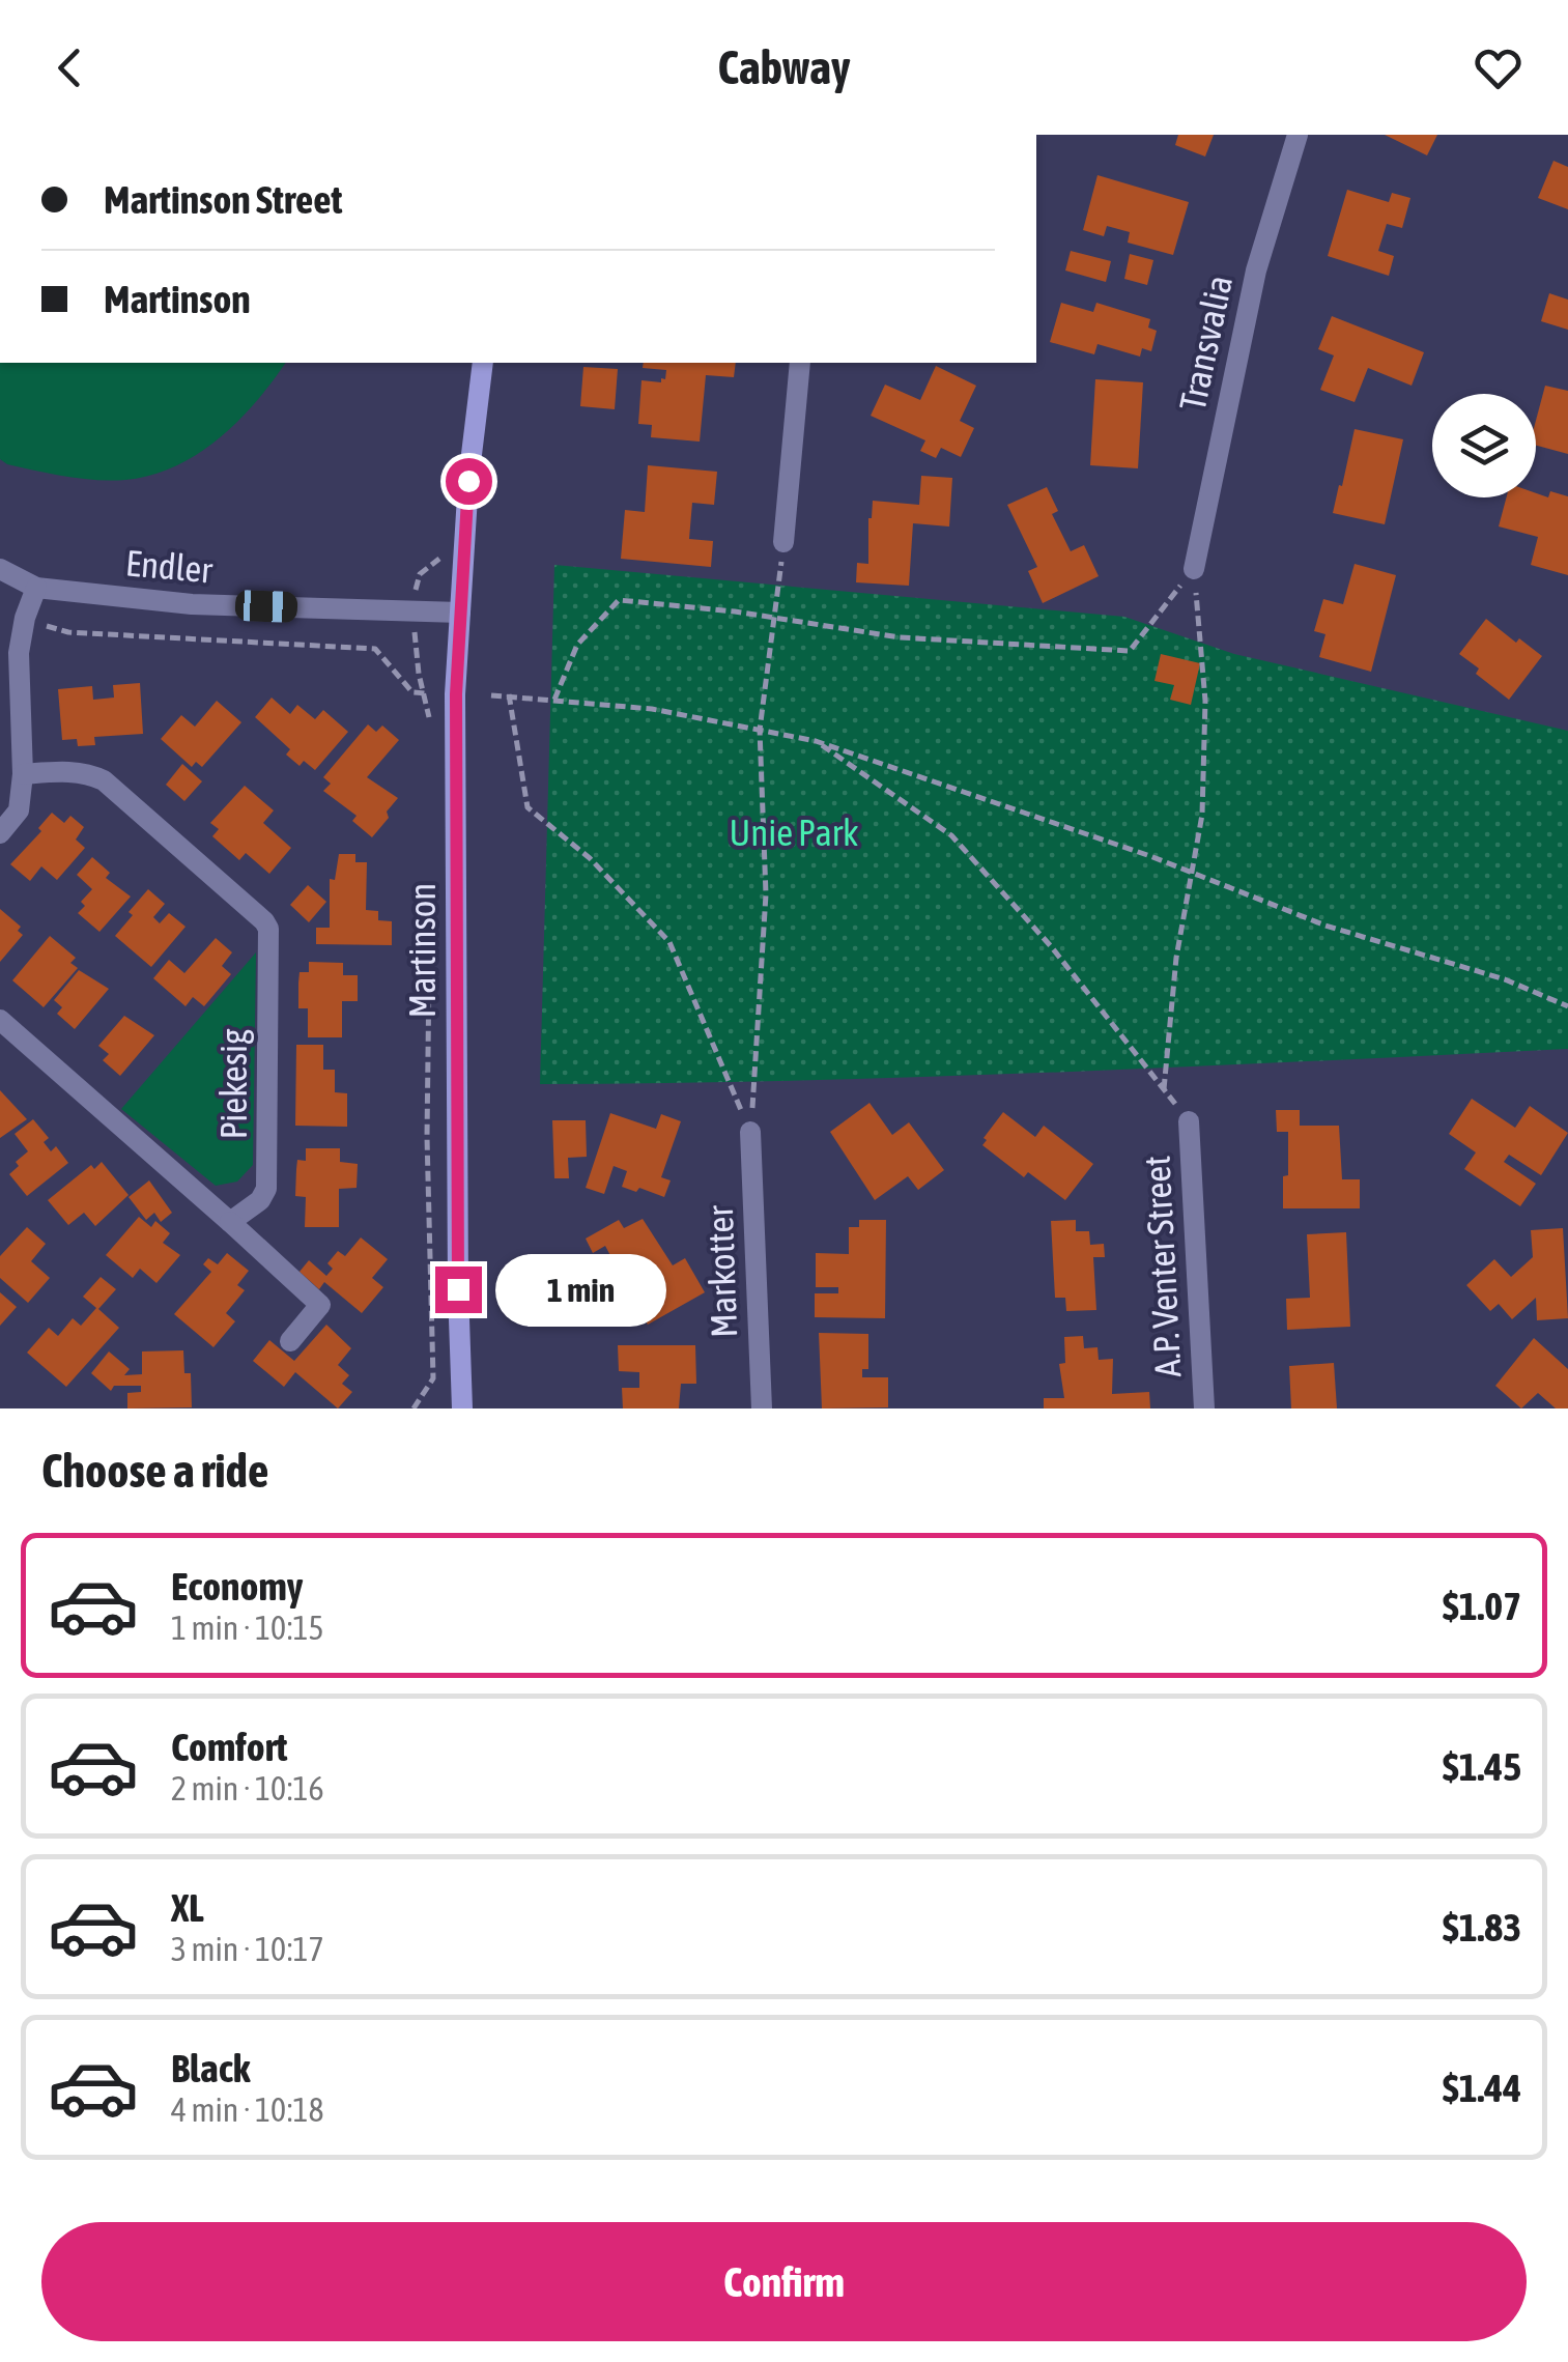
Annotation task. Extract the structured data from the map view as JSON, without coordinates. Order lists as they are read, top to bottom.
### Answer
{
  "streets": {
    "street": [
      "Transvalia",
      "Endler",
      "Martinson",
      "Piekesig",
      "A.P. Venter Street",
      "Markotter"
    ]
  },
  "crossings": [
    ["Endler", "Martinson"]
  ],
  "parks": ["Unie Park"],
  "page": {
    "header": "Cabway",
    "banner": ["Martinson Street", "Martinson"],
    "bubble": "1 min",
    "heading": "Choose a ride",
    "list": [
      {
        "name": "Economy",
        "note": "1 min · 10:15",
        "value": "$1.07"
      },
      {
        "name": "Comfort",
        "note": "2 min · 10:16",
        "value": "$1.45"
      },
      {
        "name": "XL",
        "note": "3 min · 10:17",
        "value": "$1.83"
      },
      {
        "name": "Black",
        "note": "4 min · 10:18",
        "value": "$1.44"
      }
    ],
    "buttons": "Confirm"
  }
}
